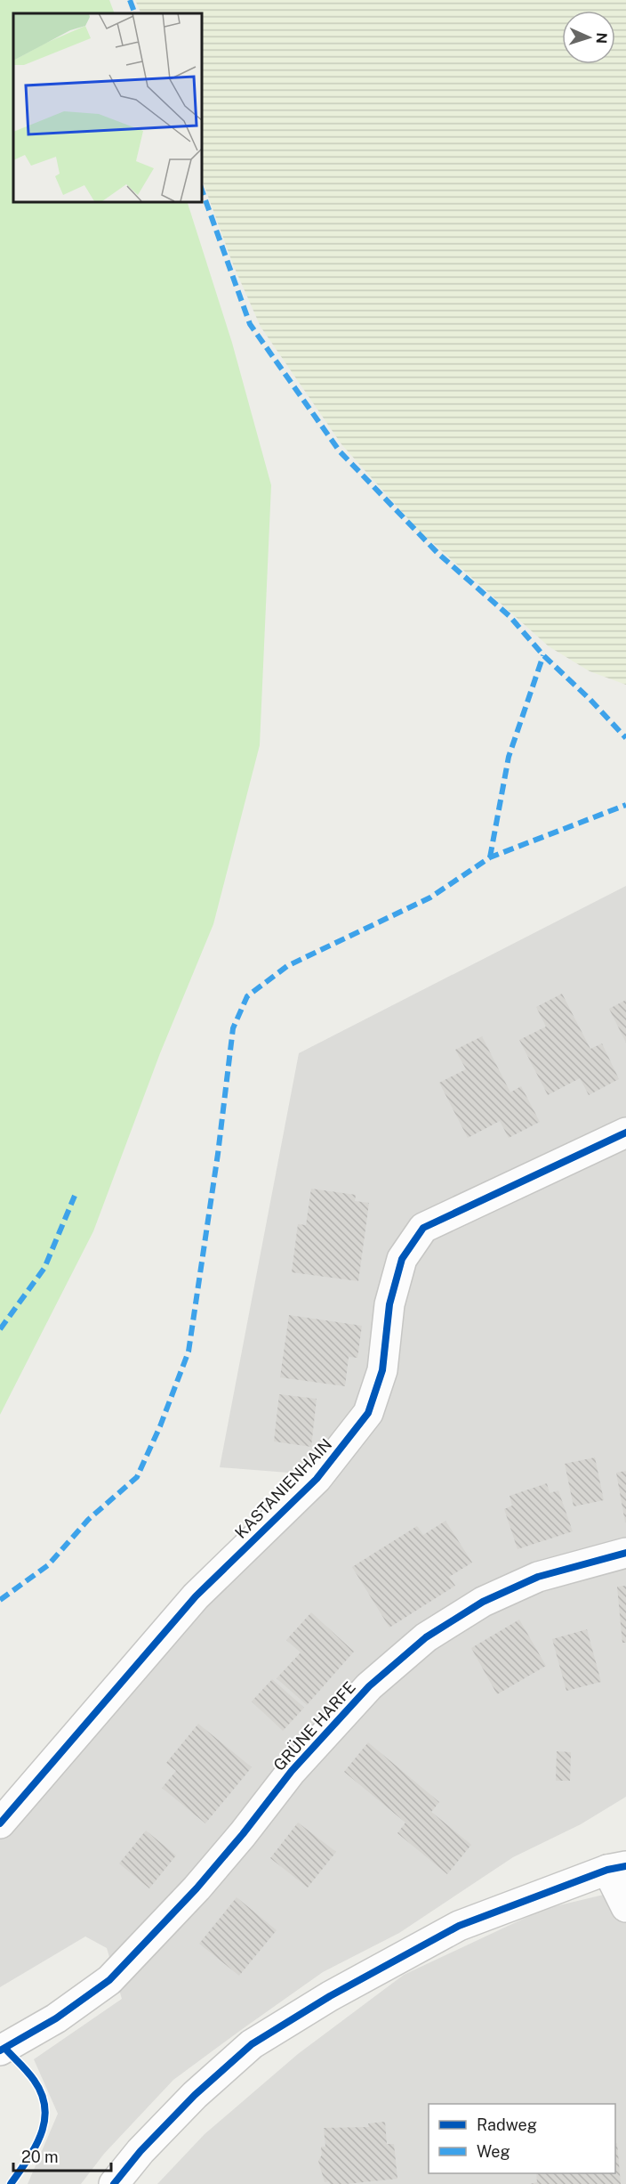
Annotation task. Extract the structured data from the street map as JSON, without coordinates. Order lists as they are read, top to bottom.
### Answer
{
  "streets": {
    "street": ["KASTANIENHAIN", "GRÜNE HARFE"]
  },
  "legend": ["Radweg", "Weg"],
  "scale_bar": "20 m",
  "north": "right"
}
